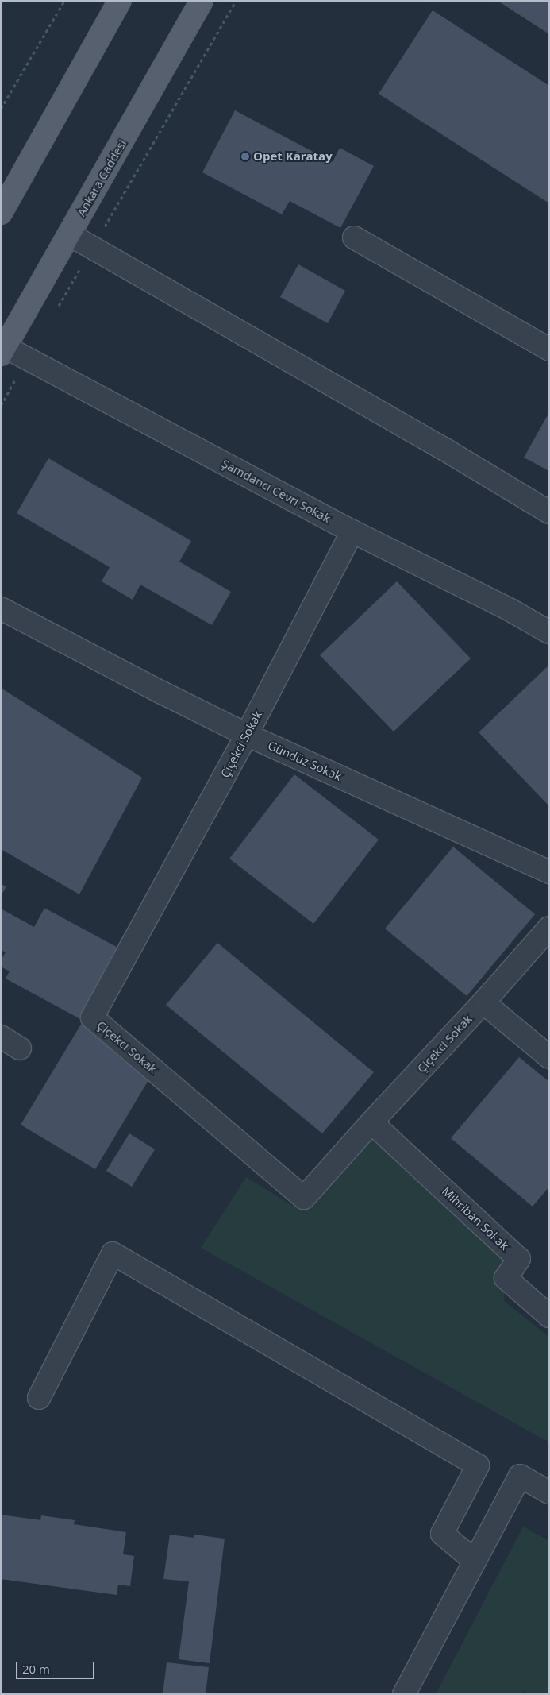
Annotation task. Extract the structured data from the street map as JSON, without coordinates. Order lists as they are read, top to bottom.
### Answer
{
  "streets": {
    "main road": ["Ankara Caddesi"],
    "street": [
      "Şamdancı Cevri Sokak",
      "Çiçekci Sokak",
      "Gündüz Sokak",
      "Mihriban Sokak"
    ]
  },
  "crossings": [
    ["Ankara Caddesi", "Şamdancı Cevri Sokak"],
    ["Şamdancı Cevri Sokak", "Çiçekci Sokak"],
    ["Çiçekci Sokak", "Gündüz Sokak"],
    ["Çiçekci Sokak", "Mihriban Sokak"]
  ],
  "places": ["Opet Karatay"],
  "scale_bar": "20 m"
}
